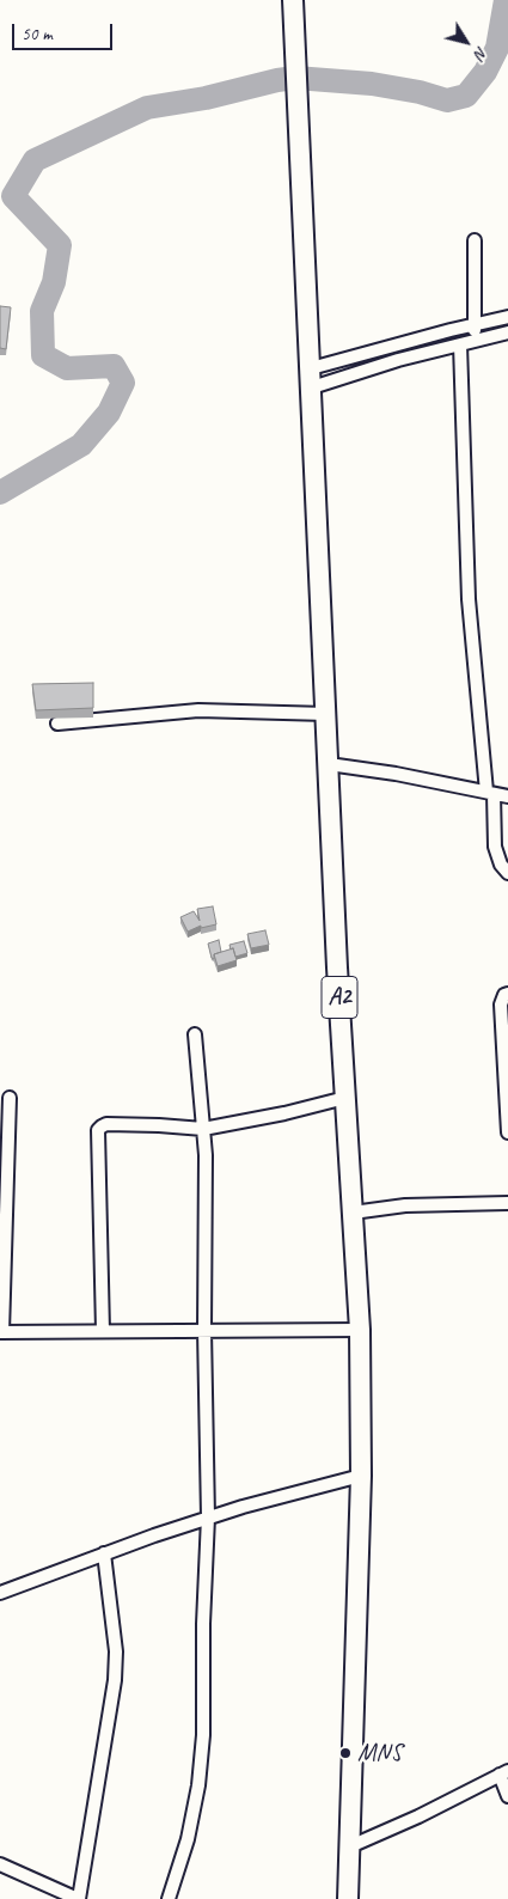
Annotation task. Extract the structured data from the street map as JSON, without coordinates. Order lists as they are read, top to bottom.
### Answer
{
  "streets": {
    "highway": ["A2"]
  },
  "places": ["MNS"],
  "scale_bar": "50 m",
  "north": "bottom right"
}
